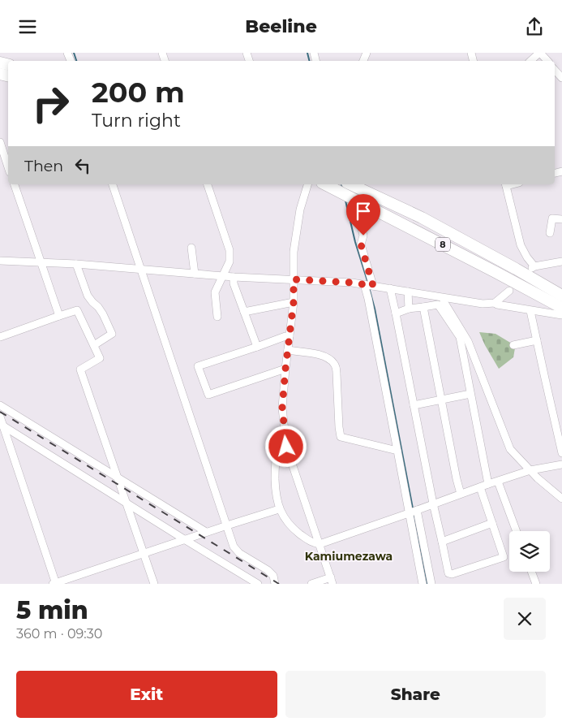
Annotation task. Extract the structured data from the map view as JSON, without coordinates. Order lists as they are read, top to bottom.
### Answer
{
  "streets": {
    "highway": ["8"]
  },
  "districts": ["Kamiumezawa"],
  "page": {
    "header": "Beeline",
    "turn": ["200 m", "Turn right"],
    "then": "Then",
    "heading": ["5 min", "360 m · 09:30"],
    "buttons": ["Exit", "Share"]
  }
}
